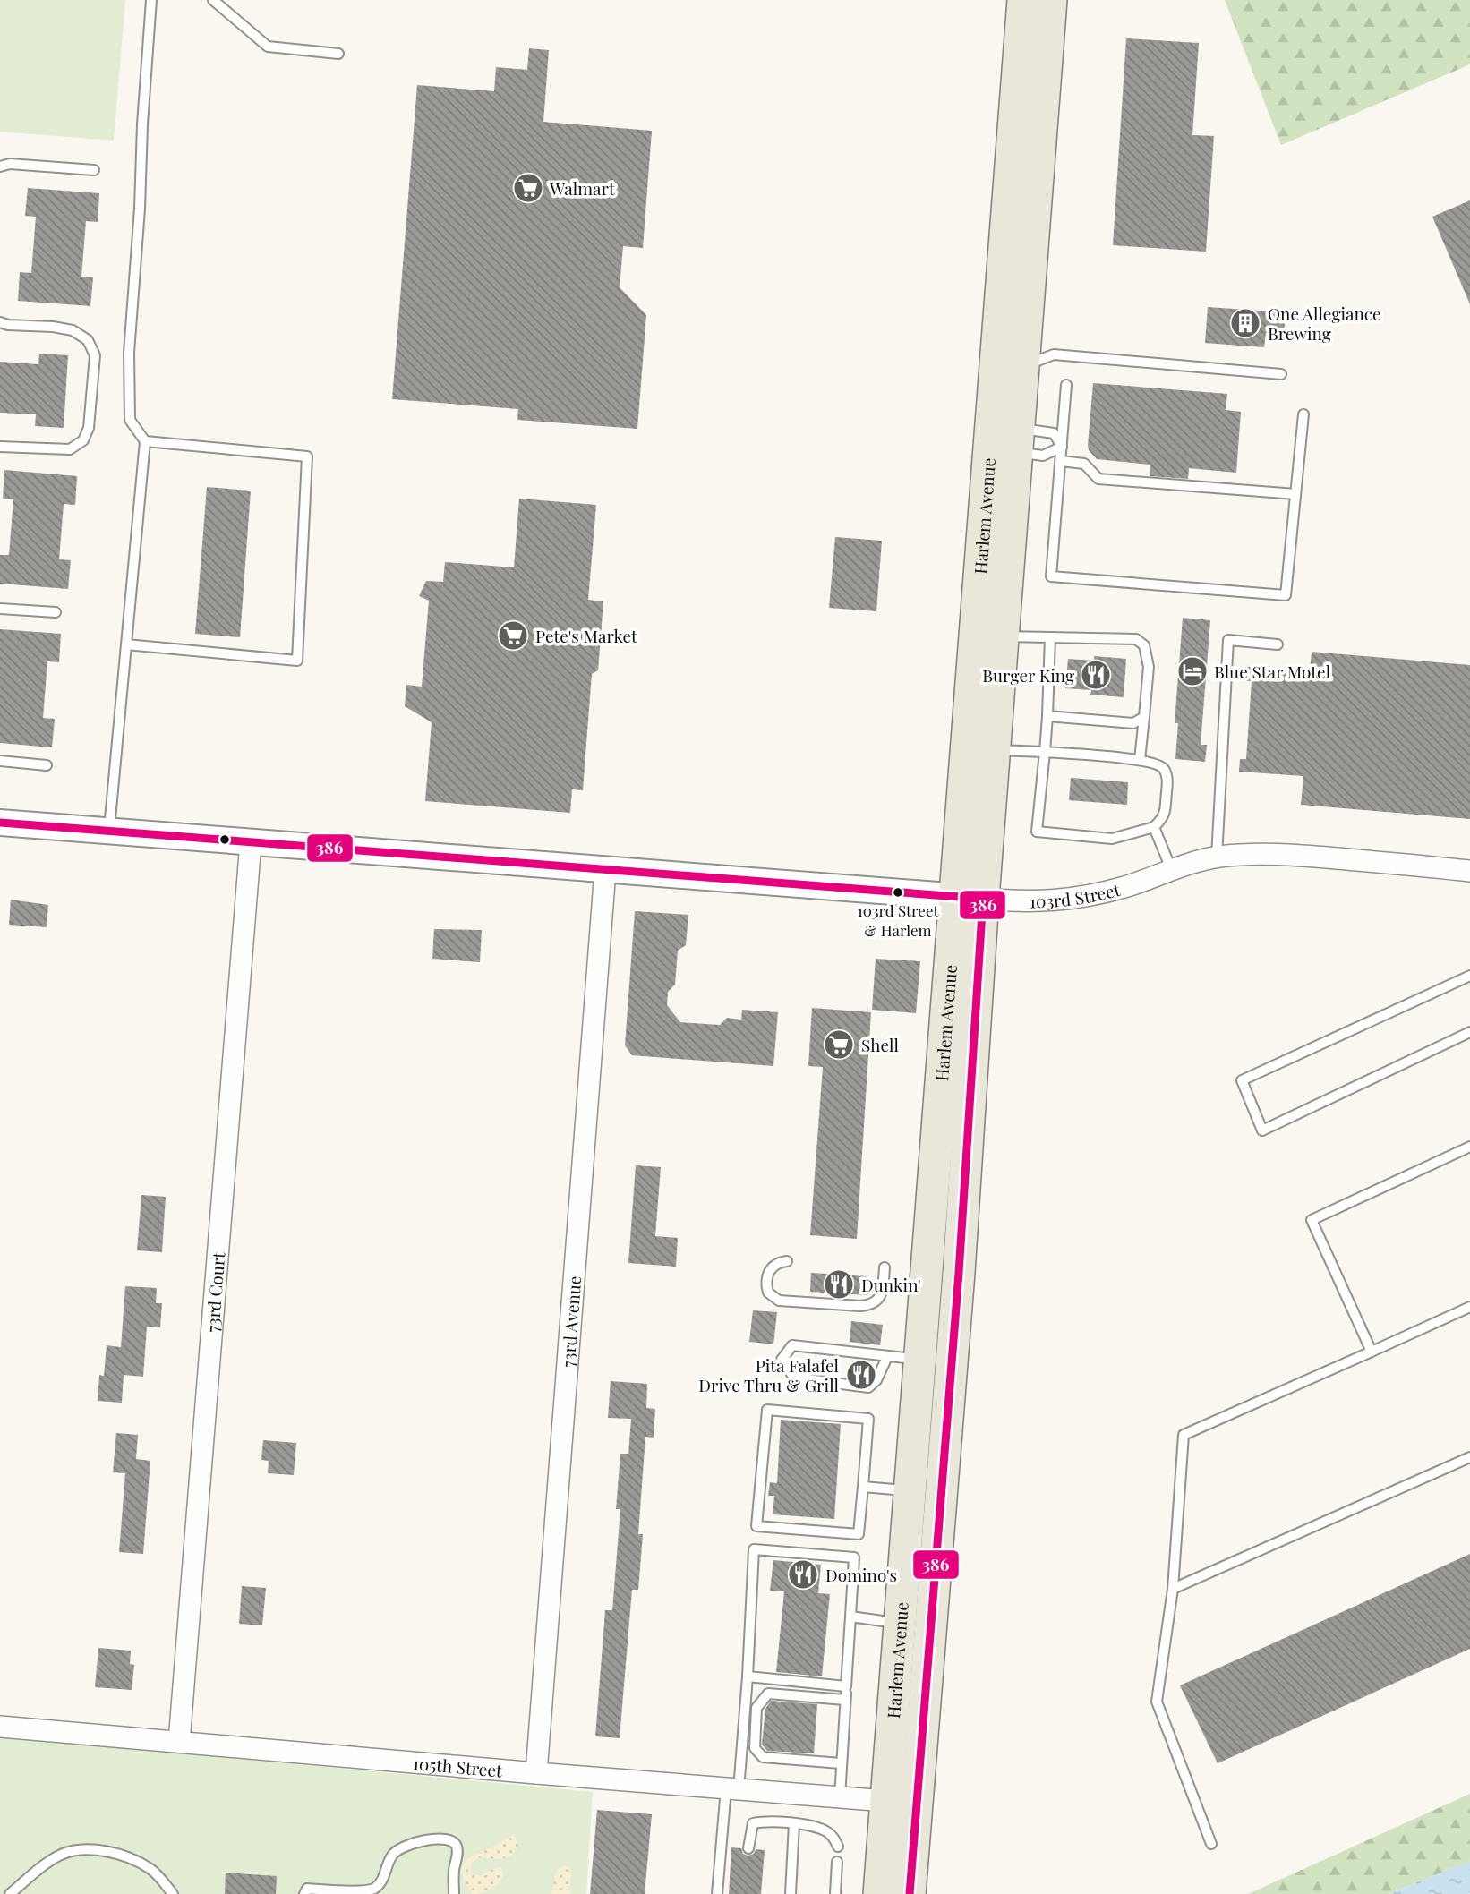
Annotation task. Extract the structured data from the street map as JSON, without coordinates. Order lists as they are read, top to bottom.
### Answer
{
  "streets": {
    "main road": ["Harlem Avenue"],
    "street": [
      "103rd Street",
      "73rd Court",
      "73rd Avenue",
      "105th Street"
    ]
  },
  "crossings": [
    ["Harlem Avenue", "103rd Street"],
    ["Harlem Avenue", "105th Street"],
    ["103rd Street", "73rd Court"],
    ["103rd Street", "73rd Avenue"],
    ["73rd Court", "105th Street"],
    ["73rd Avenue", "105th Street"]
  ],
  "places": {
    "supermarket": ["Walmart", "Pete's Market", "Shell"],
    "building": ["One Allegiance Brewing"],
    "hotel": ["Blue Star Motel"],
    "restaurant": [
      "Burger King",
      "Dunkin'",
      "Pita Falafel Drive Thru & Grill",
      "Domino's"
    ],
    "other": ["103rd Street & Harlem"]
  },
  "lines": ["transit line 386"]
}
